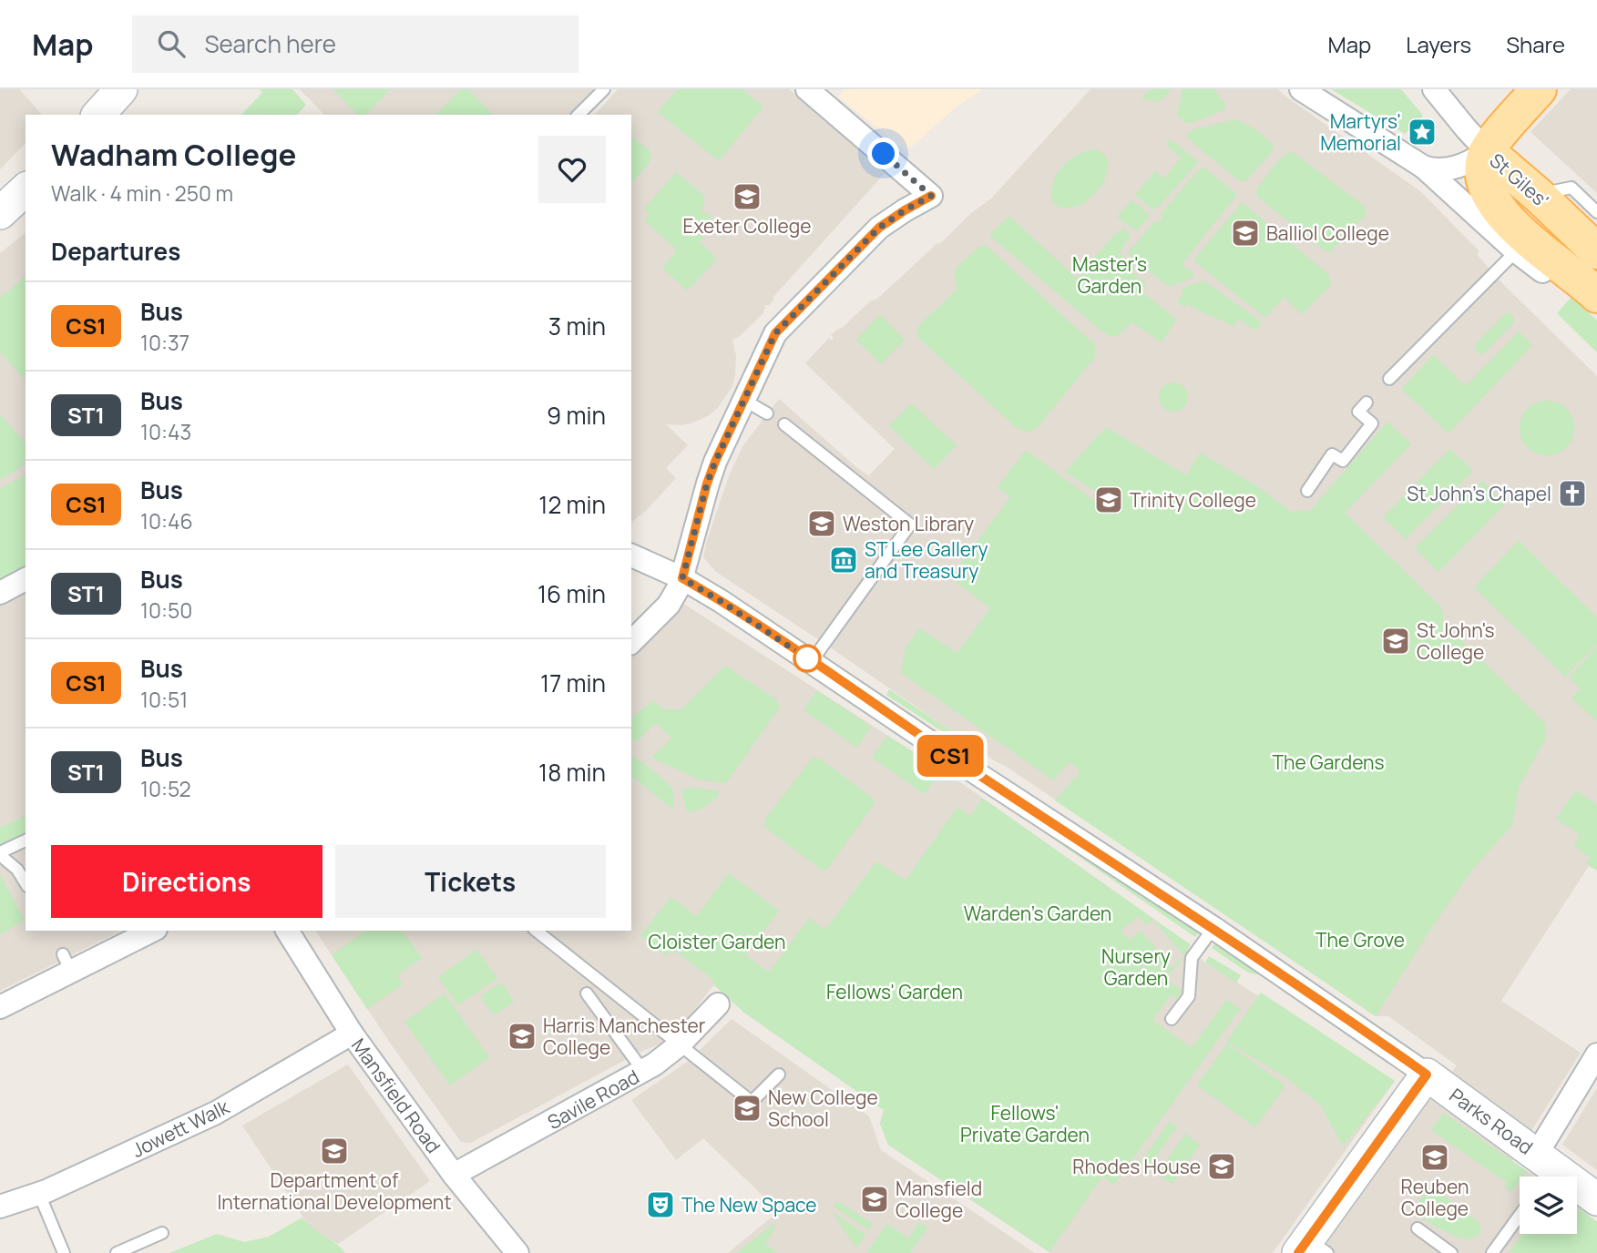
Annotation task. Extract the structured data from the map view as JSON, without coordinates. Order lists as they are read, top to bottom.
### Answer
{
  "streets": {
    "main road": ["St Giles'"],
    "street": [
      "Mansfield Road",
      "Savile Road",
      "Parks Road",
      "Jowett Walk"
    ]
  },
  "crossings": [
    ["Mansfield Road", "Savile Road"],
    ["Mansfield Road", "Jowett Walk"]
  ],
  "parks": [
    "Master's Garden",
    "The Gardens",
    "Warden's Garden",
    "The Grove",
    "Cloister Garden",
    "Nursery Garden",
    "Fellows' Garden",
    "Fellows' Private Garden"
  ],
  "places": {
    "place": ["Martyrs' Memorial"],
    "school or university": [
      "Exeter College",
      "Balliol College",
      "Trinity College",
      "Weston Library",
      "St John's College",
      "Harris Manchester College",
      "New College School",
      "Department of International Development",
      "Reuben College",
      "Rhodes House",
      "Mansfield College"
    ],
    "church": ["St John's Chapel"],
    "museum": ["ST Lee Gallery and Treasury"],
    "theatre": ["The New Space"]
  },
  "lines": ["bus line CS1"],
  "page": {
    "header": "Map",
    "search": "Search here",
    "nav": ["Map", "Layers", "Share"],
    "on_map": "CS1",
    "heading": [
      ["Wadham College", "Walk · 4 min · 250 m"],
      "Departures"
    ],
    "list": [
      {
        "mark": "CS1",
        "name": "Bus",
        "note": "10:37",
        "value": "3 min"
      },
      {
        "mark": "ST1",
        "name": "Bus",
        "note": "10:43",
        "value": "9 min"
      },
      {
        "mark": "CS1",
        "name": "Bus",
        "note": "10:46",
        "value": "12 min"
      },
      {
        "mark": "ST1",
        "name": "Bus",
        "note": "10:50",
        "value": "16 min"
      },
      {
        "mark": "CS1",
        "name": "Bus",
        "note": "10:51",
        "value": "17 min"
      },
      {
        "mark": "ST1",
        "name": "Bus",
        "note": "10:52",
        "value": "18 min"
      }
    ],
    "buttons": ["Directions", "Tickets"]
  }
}
